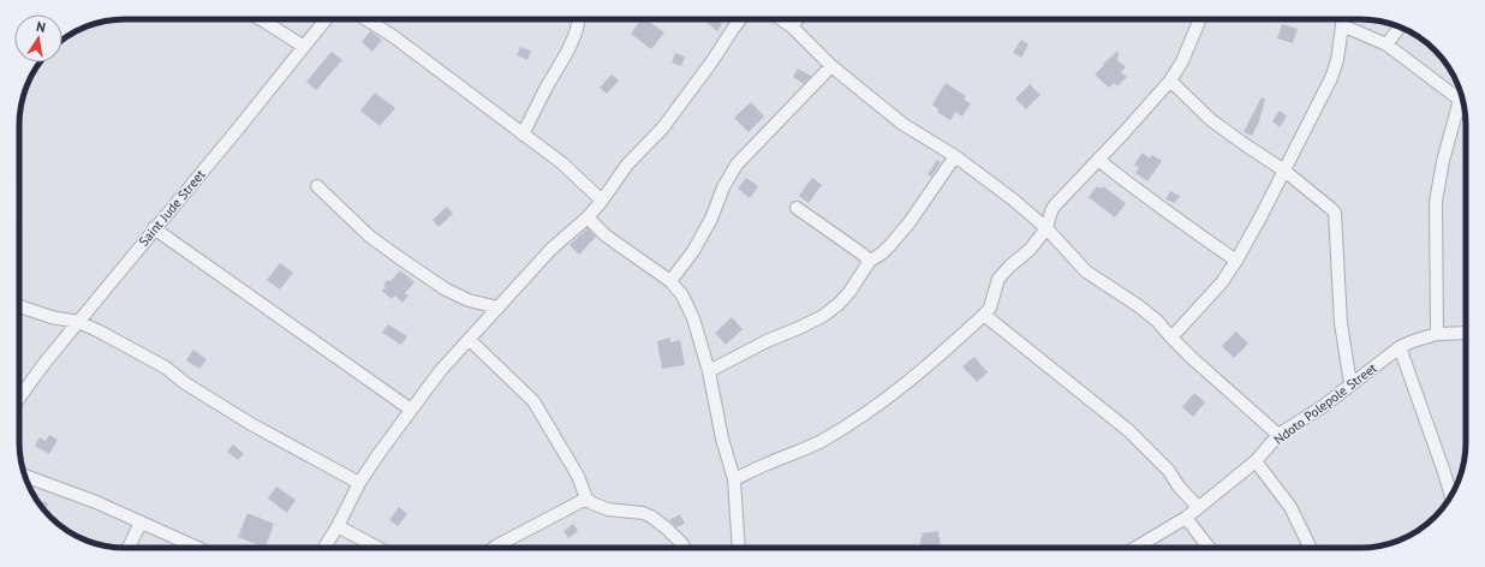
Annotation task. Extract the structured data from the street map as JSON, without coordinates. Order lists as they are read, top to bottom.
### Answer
{
  "streets": {
    "street": ["Saint Jude Street", "Ndoto Polepole Street"]
  },
  "north": "top"
}
